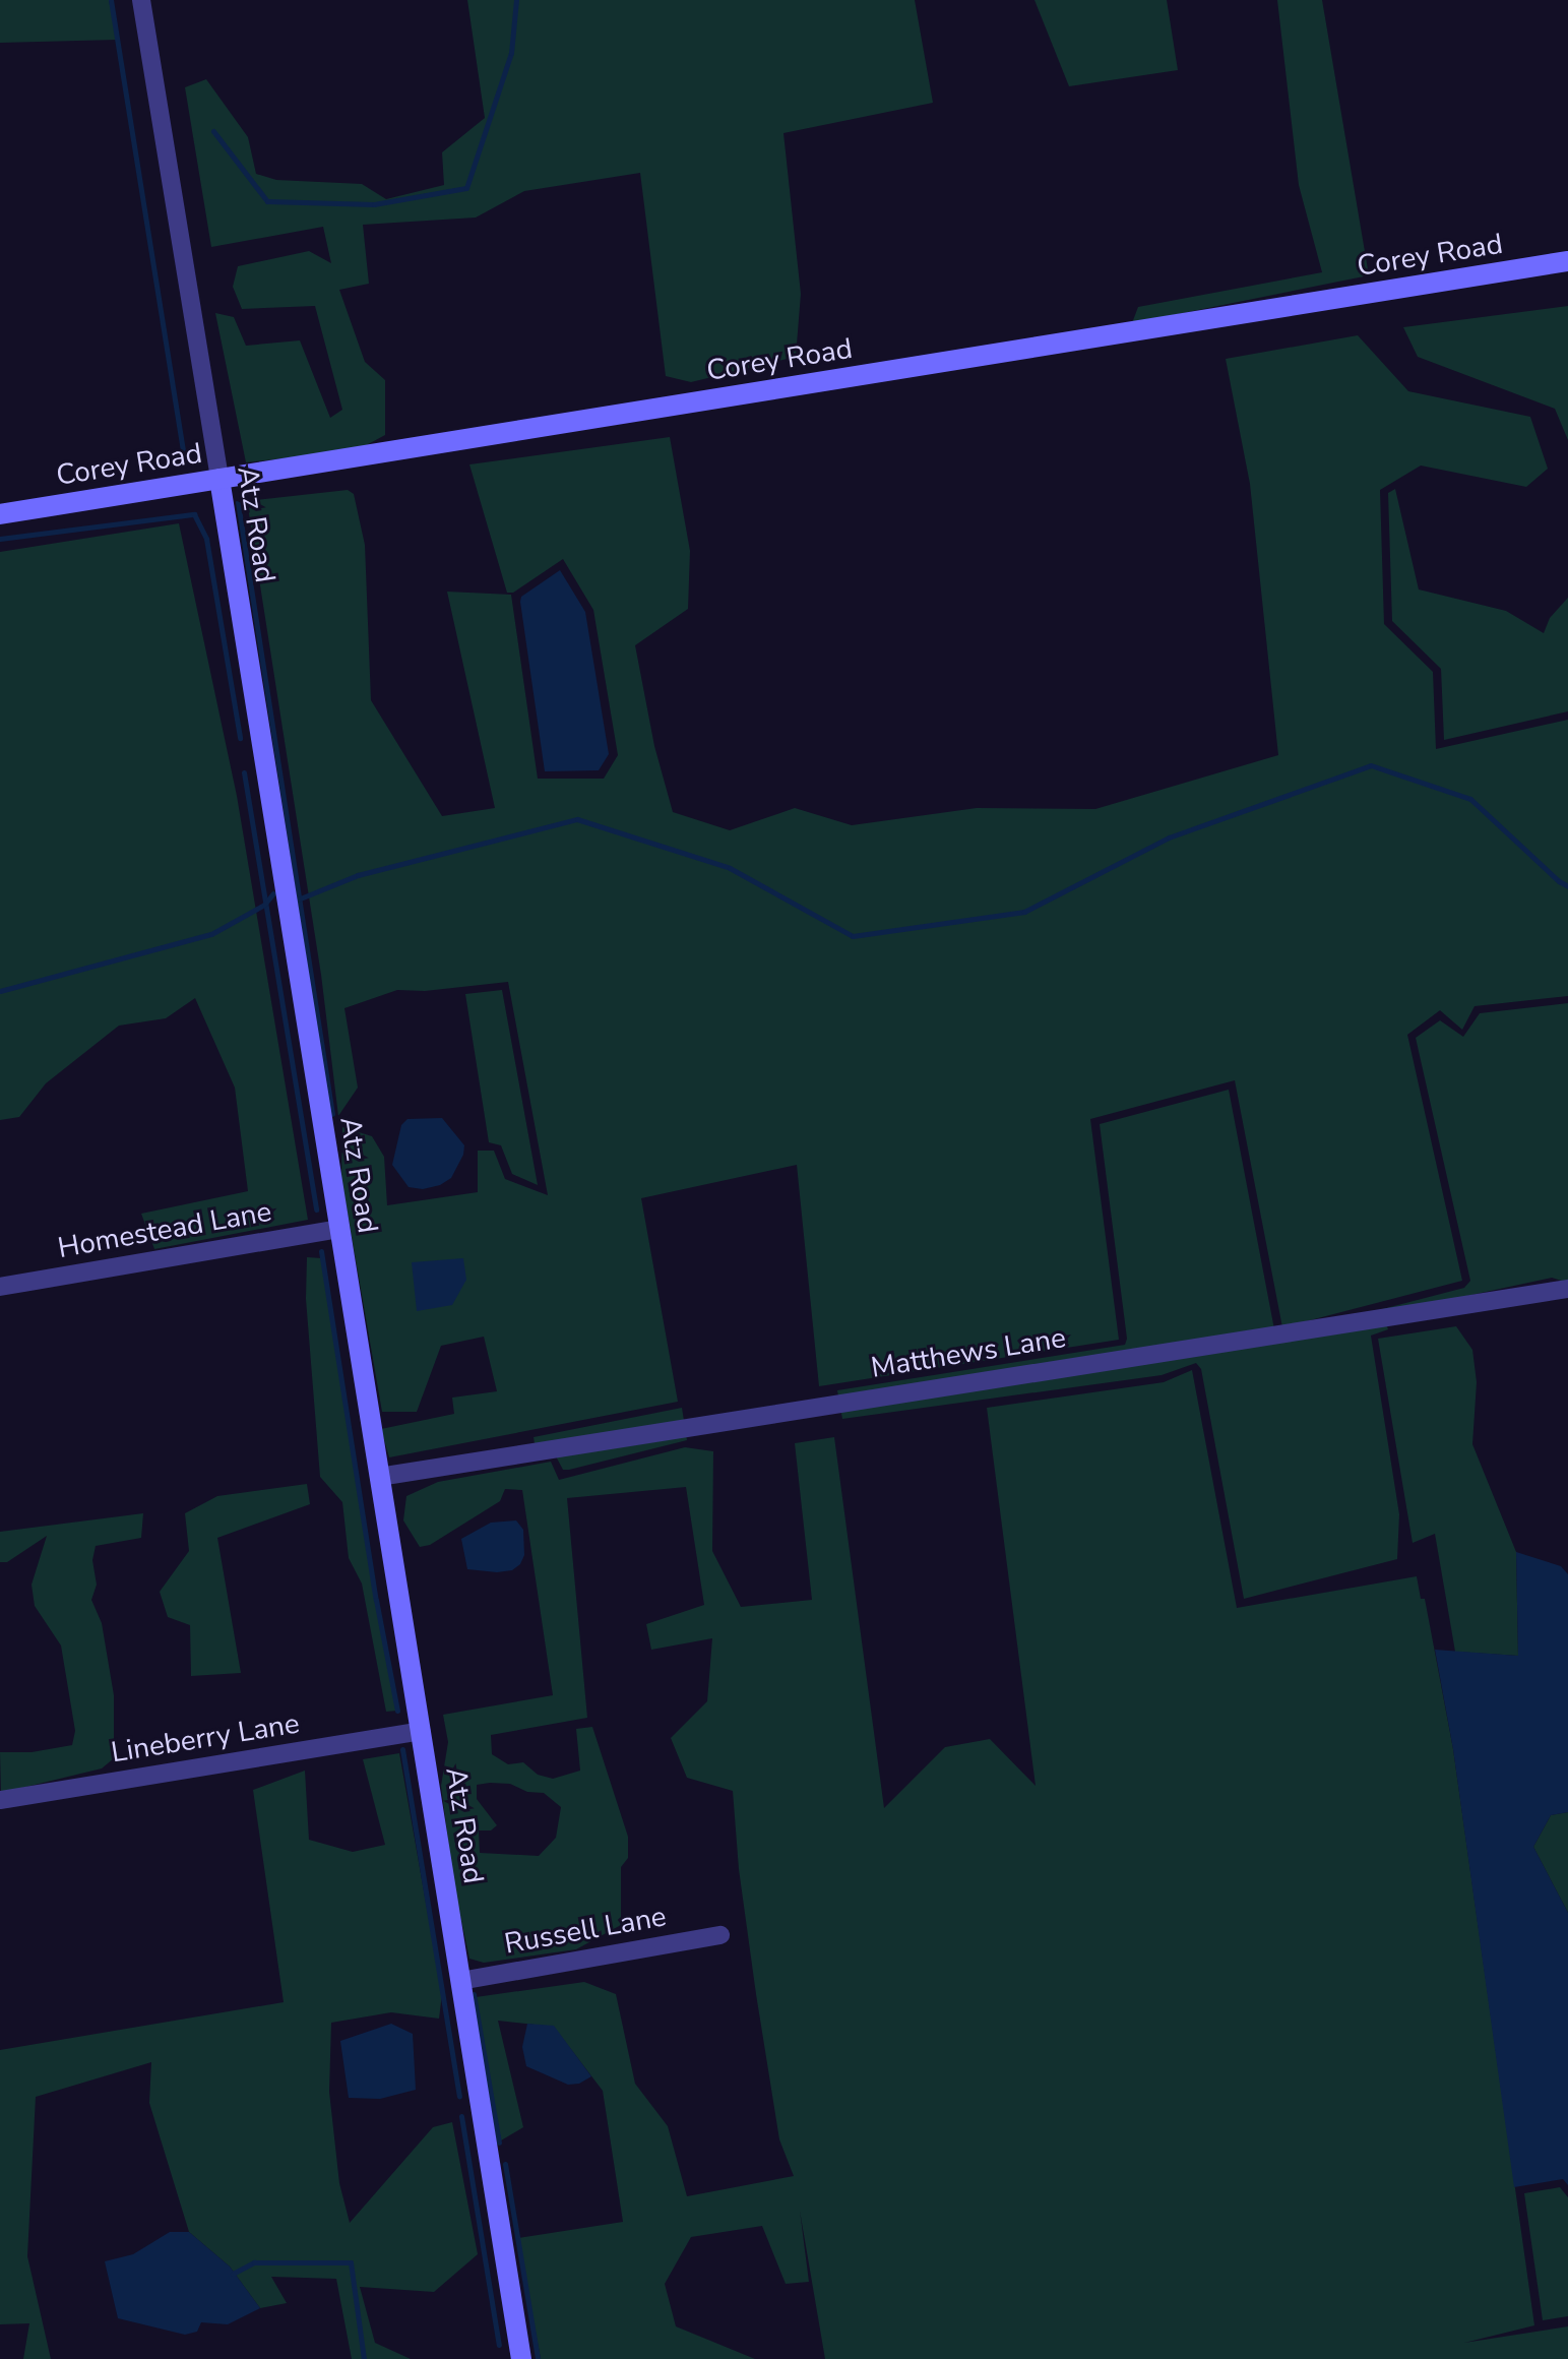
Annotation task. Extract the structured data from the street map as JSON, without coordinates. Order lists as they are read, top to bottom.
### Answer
{
  "streets": {
    "street": [
      "Corey Road",
      "Atz Road",
      "Homestead Lane",
      "Matthews Lane",
      "Lineberry Lane",
      "Russell Lane"
    ]
  },
  "crossings": [
    ["Corey Road", "Atz Road"],
    ["Atz Road", "Homestead Lane"],
    ["Atz Road", "Matthews Lane"],
    ["Atz Road", "Lineberry Lane"],
    ["Atz Road", "Russell Lane"]
  ]
}
